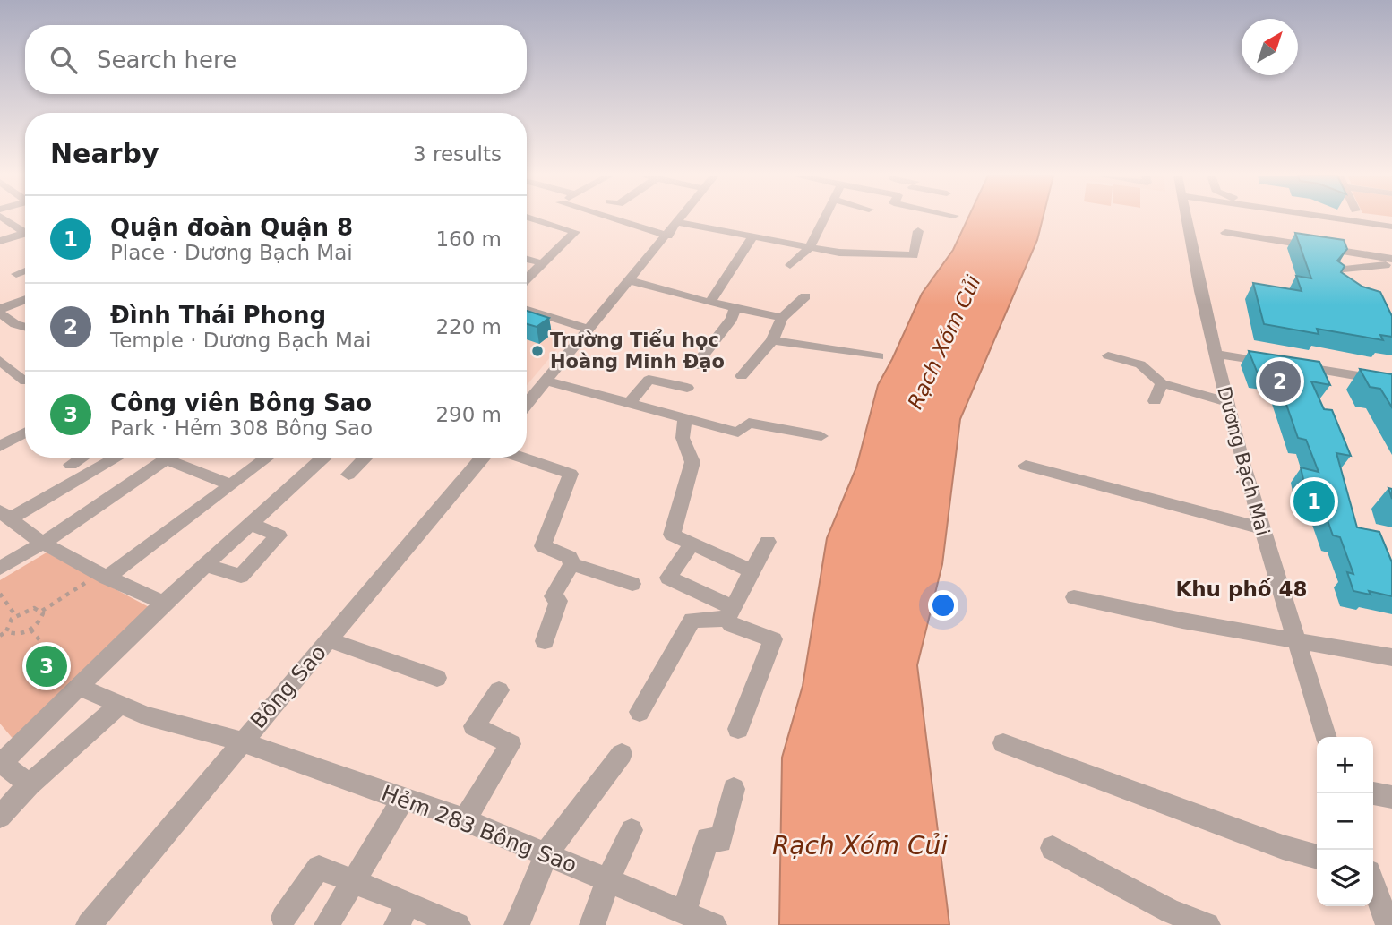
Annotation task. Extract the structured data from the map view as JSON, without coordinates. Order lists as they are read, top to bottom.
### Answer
{
  "streets": {
    "street": ["Dương Bạch Mai", "Bông Sao", "Hẻm 283 Bông Sao"]
  },
  "crossings": [
    ["Bông Sao", "Hẻm 283 Bông Sao"]
  ],
  "districts": ["Khu phố 48"],
  "water": ["Rạch Xóm Củi"],
  "places": ["Trường Tiểu học Hoàng Minh Đạo"],
  "north": "top right",
  "page": {
    "search": "Search here",
    "heading": ["Nearby", "3 results"],
    "list": [
      {
        "mark": "1",
        "name": "Quận đoàn Quận 8",
        "note": "Place · Dương Bạch Mai",
        "value": "160 m"
      },
      {
        "mark": "2",
        "name": "Đình Thái Phong",
        "note": "Temple · Dương Bạch Mai",
        "value": "220 m"
      },
      {
        "mark": "3",
        "name": "Công viên Bông Sao",
        "note": "Park · Hẻm 308 Bông Sao",
        "value": "290 m"
      }
    ],
    "pins": ["2", "1", "3"],
    "map_buttons": ["+", "−"]
  }
}
